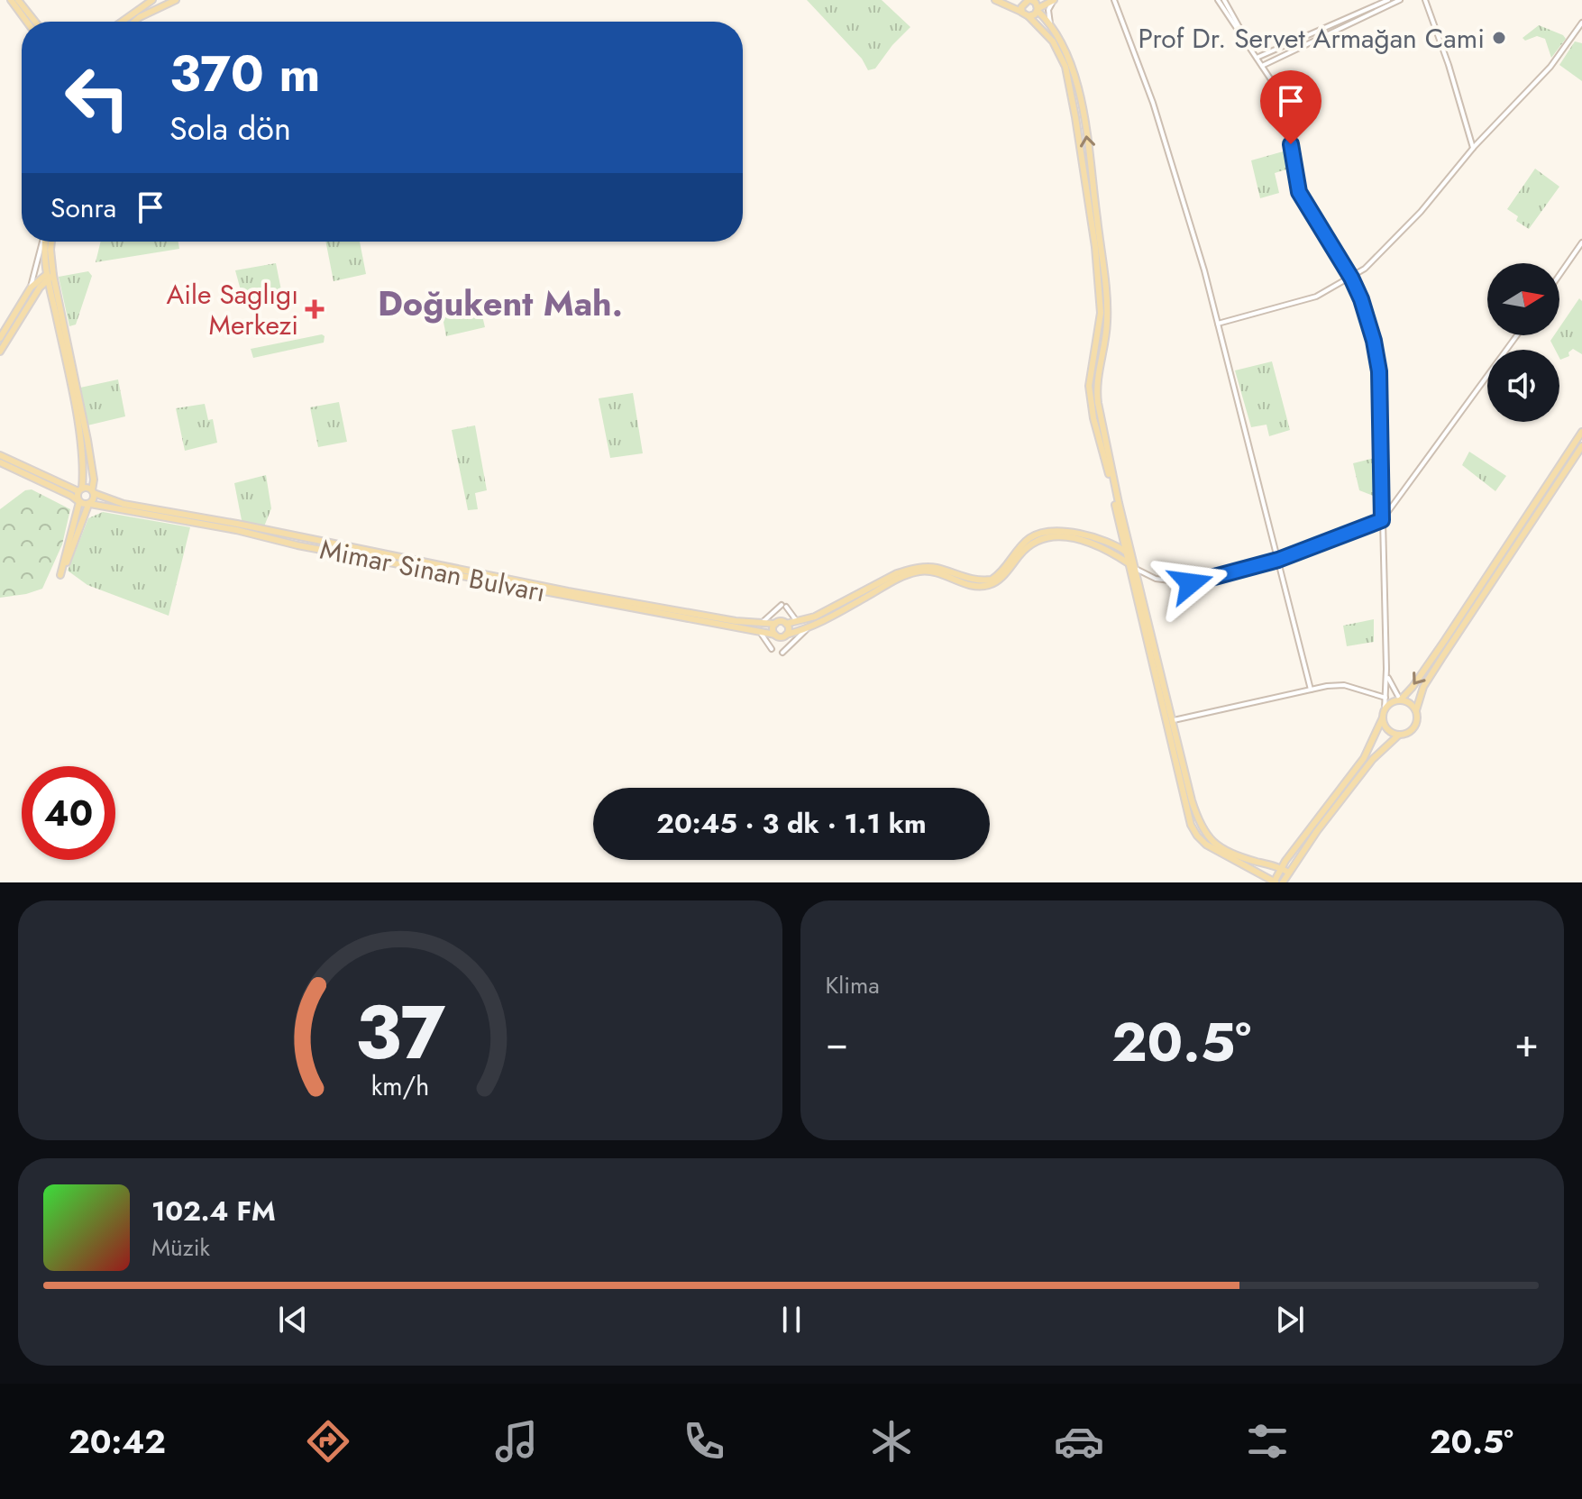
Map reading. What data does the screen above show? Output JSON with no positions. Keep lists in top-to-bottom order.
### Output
{
  "streets": {
    "main road": ["Mimar Sinan Bulvarı"]
  },
  "districts": ["Doğukent Mah."],
  "places": {
    "other": ["Prof Dr. Servet Armağan Cami"],
    "health": ["Aile Saglıgı Merkezi"]
  },
  "north": "right",
  "page": {
    "turn": ["370 m", "Sola dön"],
    "then": "Sonra",
    "limit": "40",
    "trip": "20:45 · 3 dk · 1.1 km",
    "tile": "Klima",
    "heat": ["−", "20.5°", "+"],
    "song": ["102.4 FM", "Müzik"],
    "tabs": ["20:42", "20.5°"],
    "gauge": ["37", "km/h"]
  }
}
